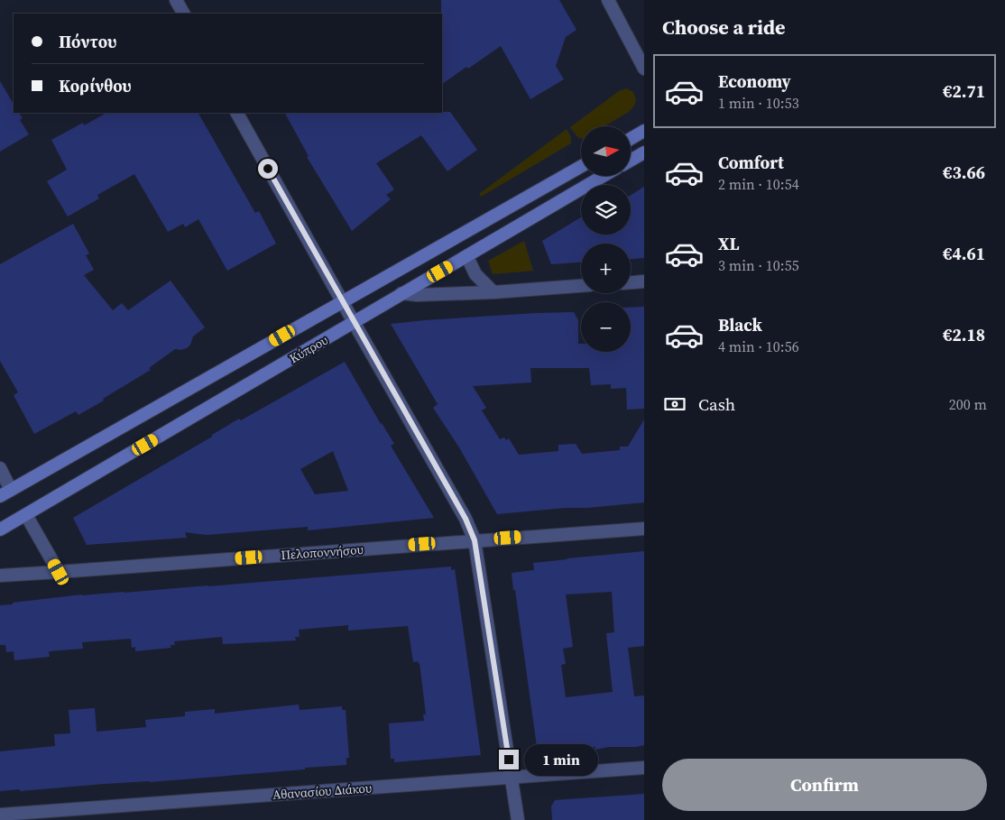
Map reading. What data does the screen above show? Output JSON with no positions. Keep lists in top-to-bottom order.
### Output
{
  "streets": {
    "main road": ["Κύπρου"],
    "street": ["Πελοποννήσου", "Αθανασίου Διάκου"]
  },
  "north": "right",
  "page": {
    "heading": "Choose a ride",
    "banner": ["Πόντου", "Κορίνθου"],
    "list": [
      {
        "name": "Economy",
        "note": "1 min · 10:53",
        "value": "€2.71"
      },
      {
        "name": "Comfort",
        "note": "2 min · 10:54",
        "value": "€3.66"
      },
      {
        "name": "XL",
        "note": "3 min · 10:55",
        "value": "€4.61"
      },
      {
        "name": "Black",
        "note": "4 min · 10:56",
        "value": "€2.18"
      }
    ],
    "map_buttons": ["+", "−"],
    "pay": ["Cash", "200 m"],
    "bubble": "1 min",
    "buttons": "Confirm"
  }
}
